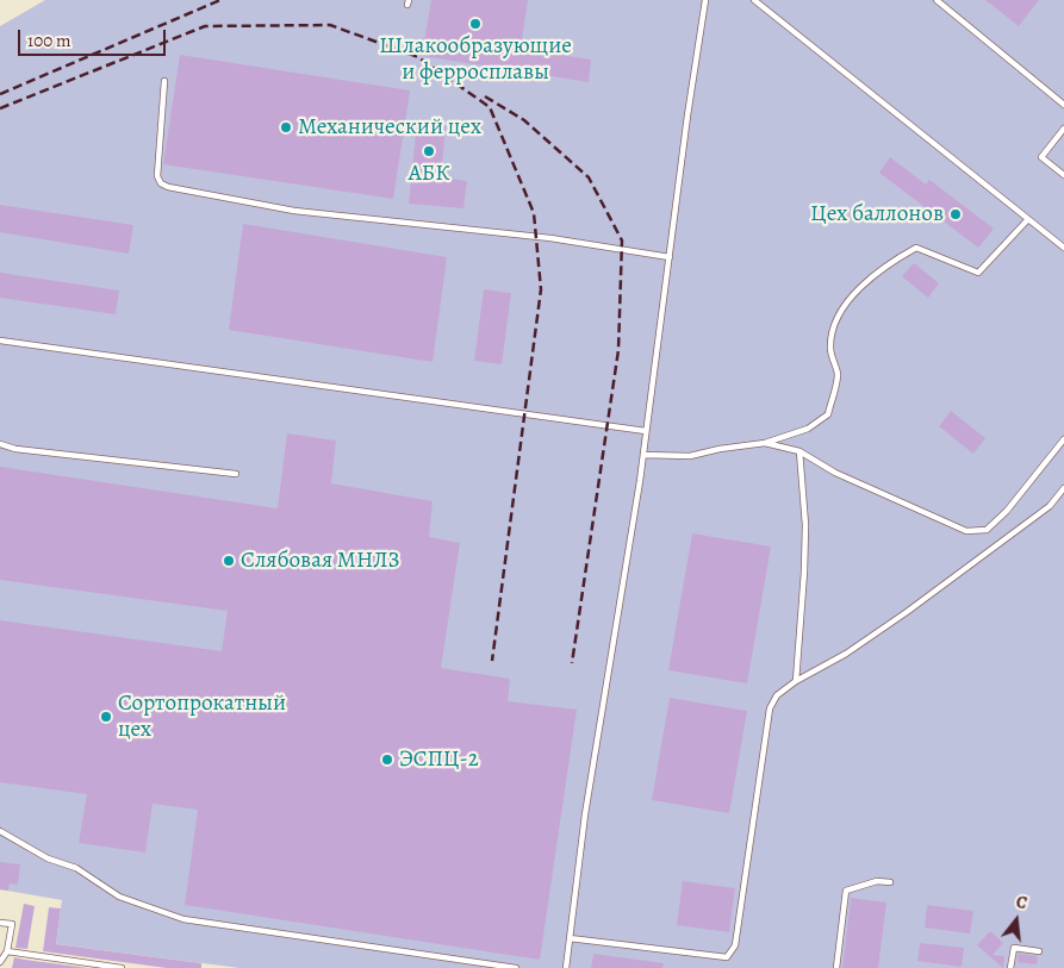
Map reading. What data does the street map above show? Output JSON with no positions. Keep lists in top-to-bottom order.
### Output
{
  "places": [
    "Шлакообразующие и ферросплавы",
    "Механический цех",
    "АБК",
    "Цех баллонов",
    "Слябовая МНЛЗ",
    "Сортопрокатный цех",
    "ЭСПЦ-2"
  ],
  "scale_bar": "100 m",
  "north": "top"
}
